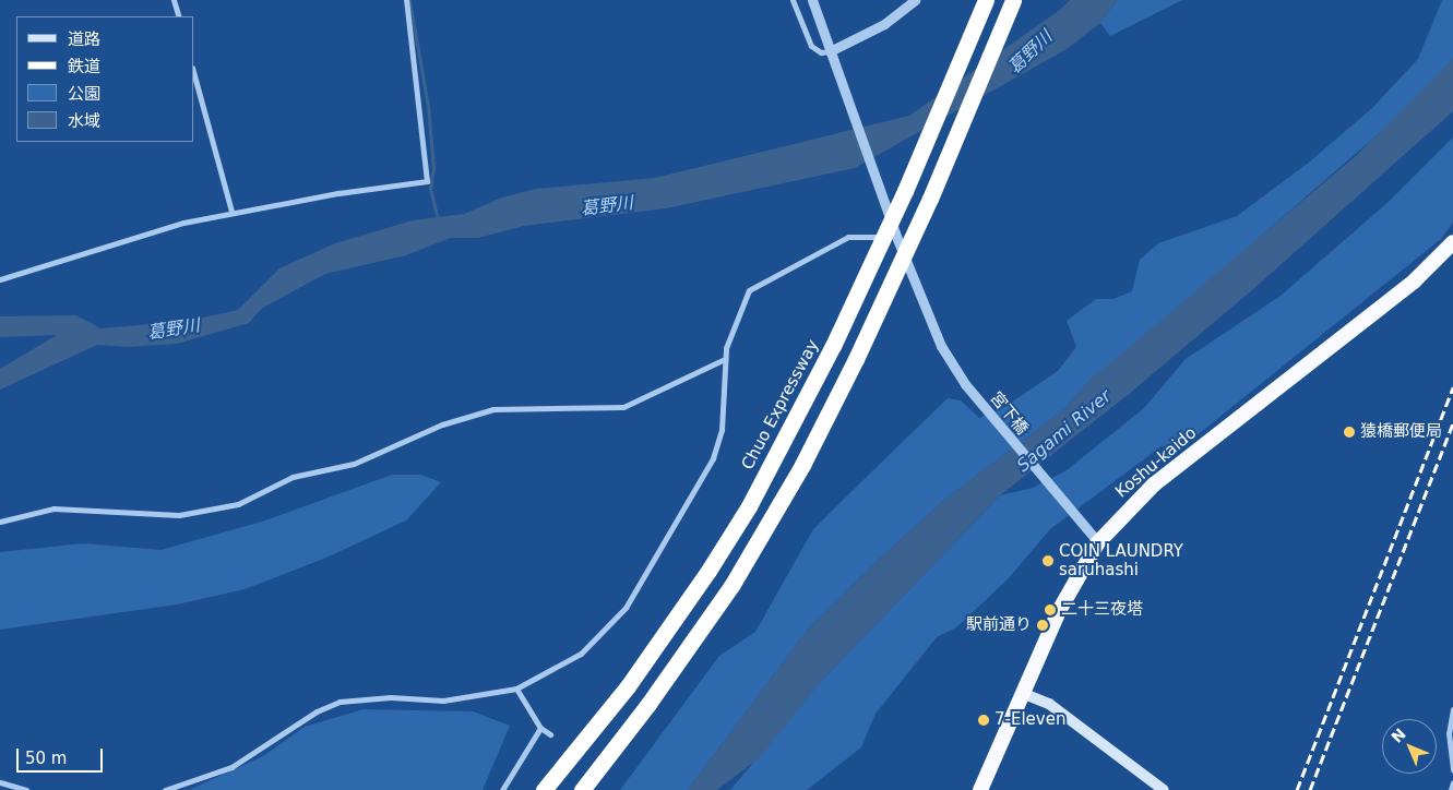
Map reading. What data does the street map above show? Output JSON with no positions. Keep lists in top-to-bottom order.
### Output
{
  "streets": {
    "highway": ["Chuo Expressway", "Koshu-kaido"],
    "street": ["宮下橋"]
  },
  "crossings": [
    ["宮下橋", "Koshu-kaido"]
  ],
  "water": ["葛野川", "Sagami River"],
  "places": [
    "猿橋郵便局",
    "COIN LAUNDRY saruhashi",
    "二十三夜塔",
    "駅前通り",
    "7-Eleven"
  ],
  "legend": [
    "道路",
    "鉄道",
    "公園",
    "水域"
  ],
  "scale_bar": "50 m",
  "north": "top left"
}
